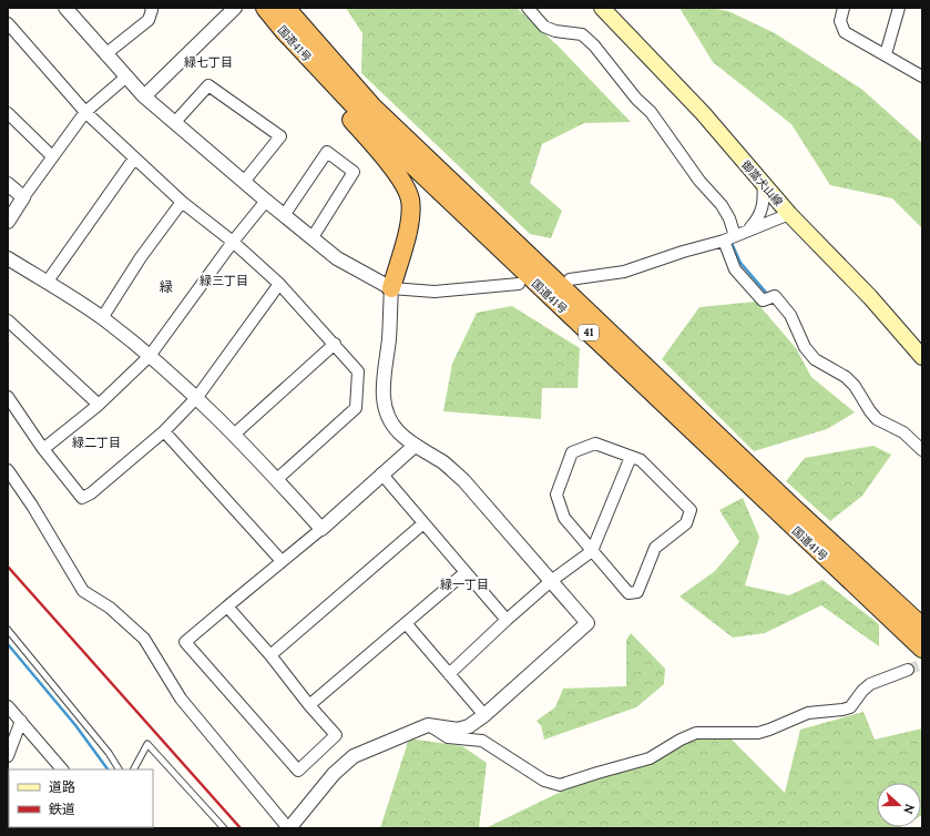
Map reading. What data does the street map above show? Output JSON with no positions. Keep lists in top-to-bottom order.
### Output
{
  "streets": {
    "highway": ["国道41号", "41"],
    "main road": ["御嵩犬山線"]
  },
  "districts": [
    "緑七丁目",
    "緑三丁目",
    "緑",
    "緑二丁目",
    "緑一丁目"
  ],
  "legend": ["道路", "鉄道"],
  "north": "right"
}
